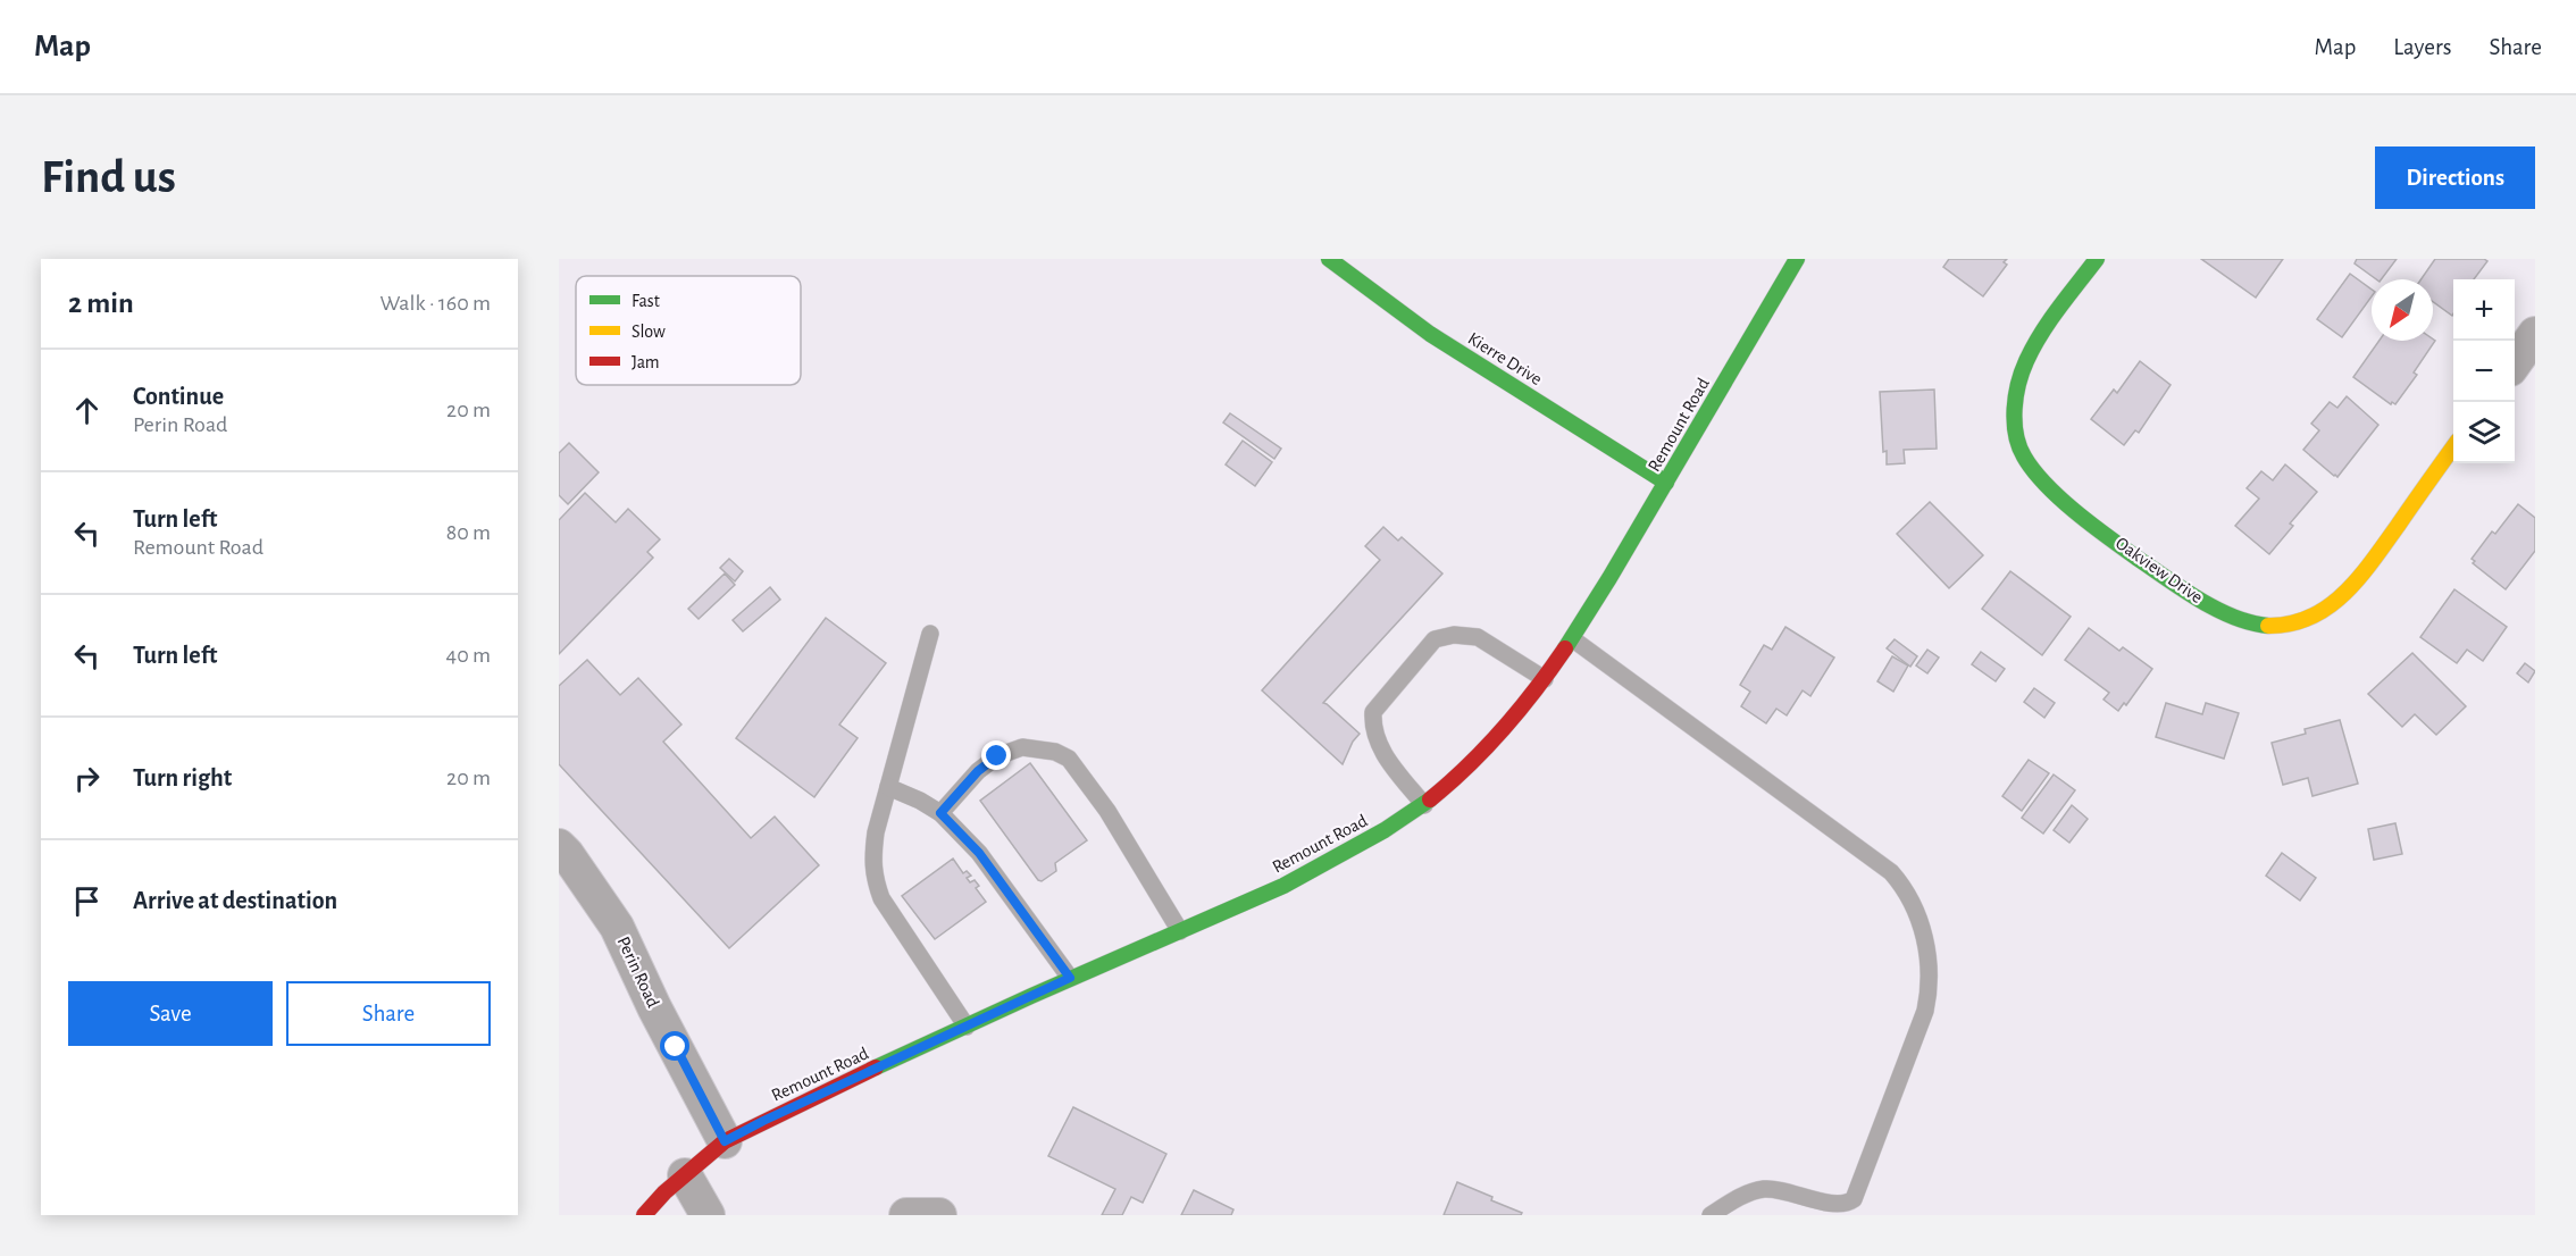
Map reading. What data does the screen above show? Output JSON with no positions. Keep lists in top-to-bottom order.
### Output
{
  "streets": {
    "street": [
      "Kierre Drive",
      "Remount Road",
      "Oakview Drive",
      "Perin Road"
    ]
  },
  "crossings": [
    ["Kierre Drive", "Remount Road"],
    ["Remount Road", "Perin Road"]
  ],
  "legend": ["Fast", "Slow", "Jam"],
  "north": "bottom left",
  "page": {
    "header": "Map",
    "nav": ["Map", "Layers", "Share"],
    "buttons": [
      "Directions",
      ["Save", "Share"]
    ],
    "title": "Find us",
    "heading": ["2 min", "Walk · 160 m"],
    "map_buttons": ["+", "−"],
    "list": [
      ["Continue", "Perin Road", "20 m"],
      ["Turn left", "Remount Road", "80 m"],
      ["Turn left", "40 m"],
      ["Turn right", "20 m"],
      "Arrive at destination"
    ]
  }
}
